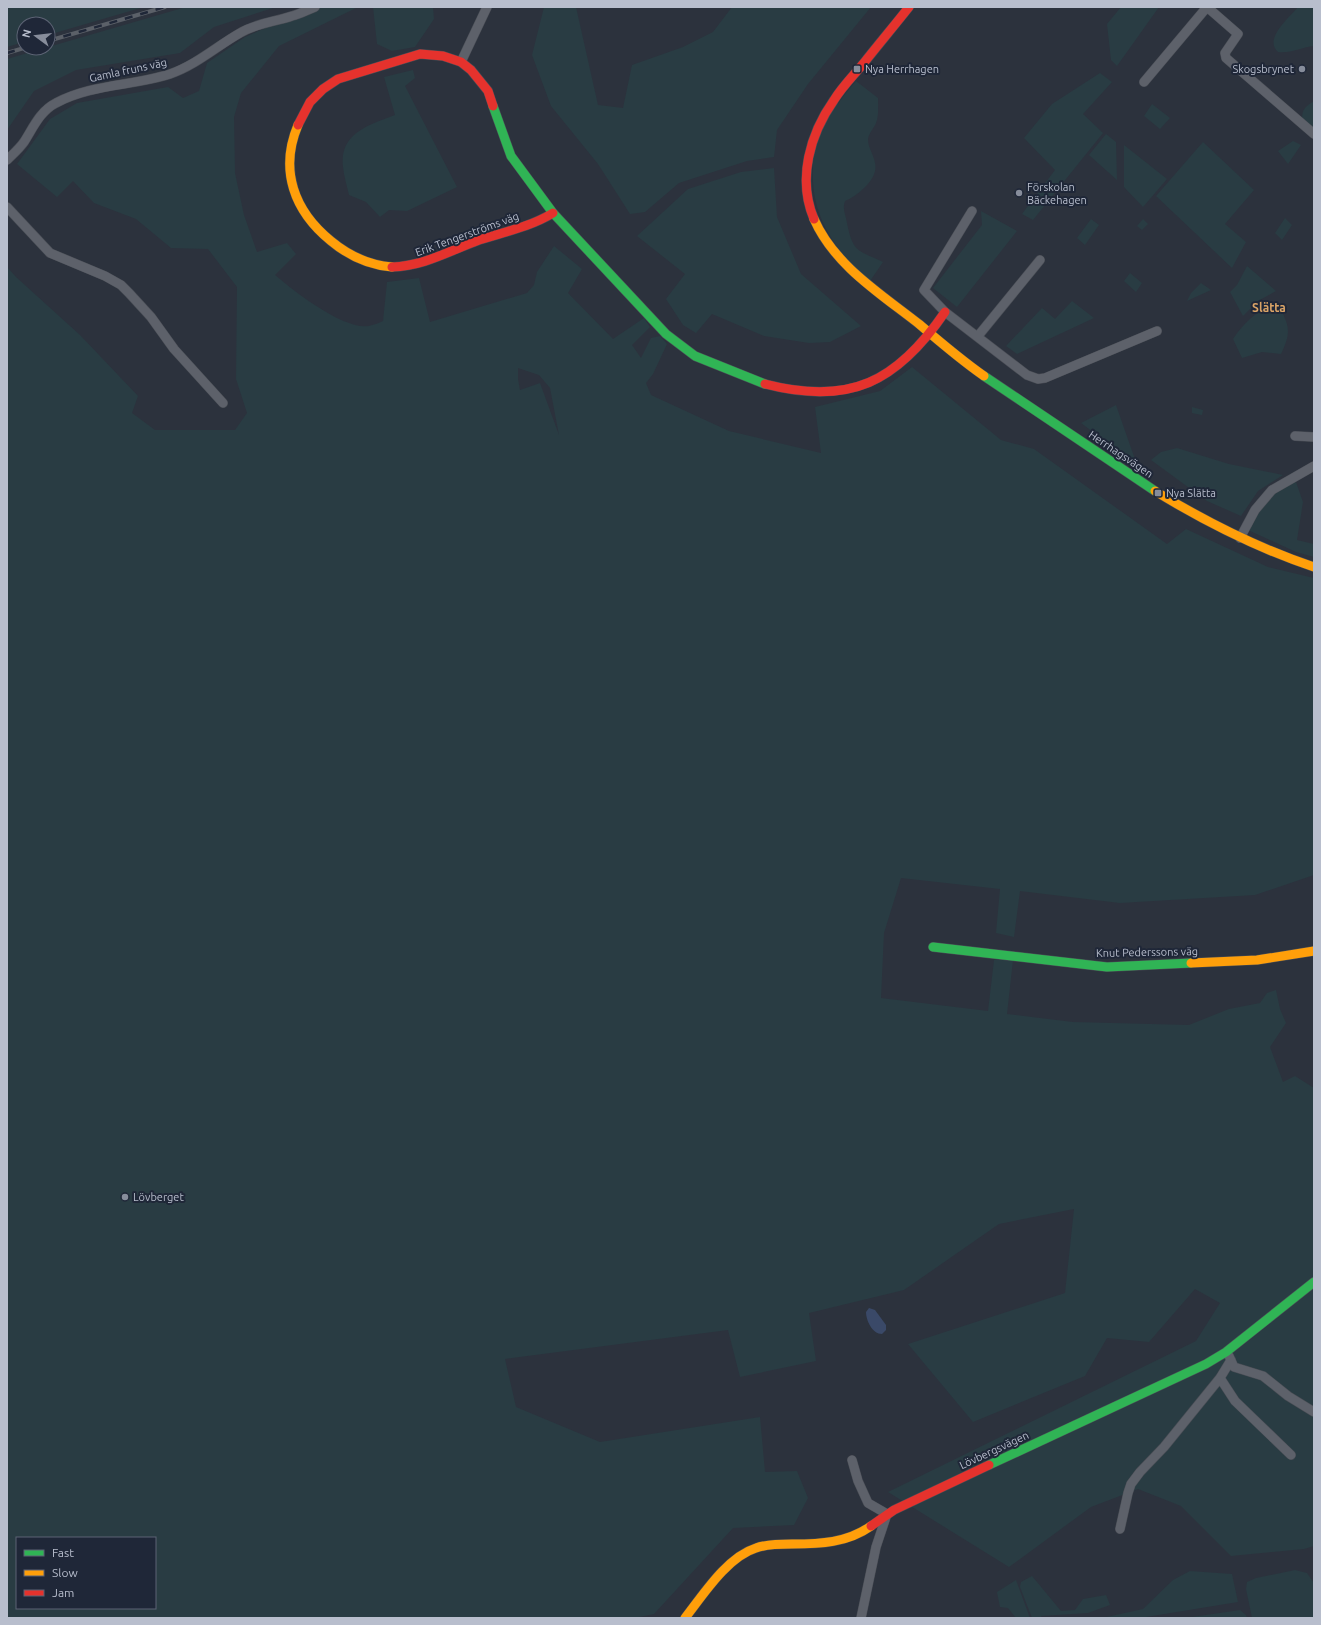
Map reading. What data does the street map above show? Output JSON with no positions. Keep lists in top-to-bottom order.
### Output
{
  "streets": {
    "street": [
      "Gamla fruns väg",
      "Erik Tengerströms väg",
      "Herrhagsvägen",
      "Knut Pederssons väg",
      "Lövbergsvägen"
    ]
  },
  "crossings": [
    ["Erik Tengerströms väg", "Herrhagsvägen"]
  ],
  "districts": ["Slätta"],
  "places": {
    "transit": ["Nya Herrhagen", "Nya Slätta"],
    "other": ["Skogsbrynet", "Förskolan Bäckehagen", "Lövberget"]
  },
  "legend": ["Fast", "Slow", "Jam"],
  "north": "left"
}
